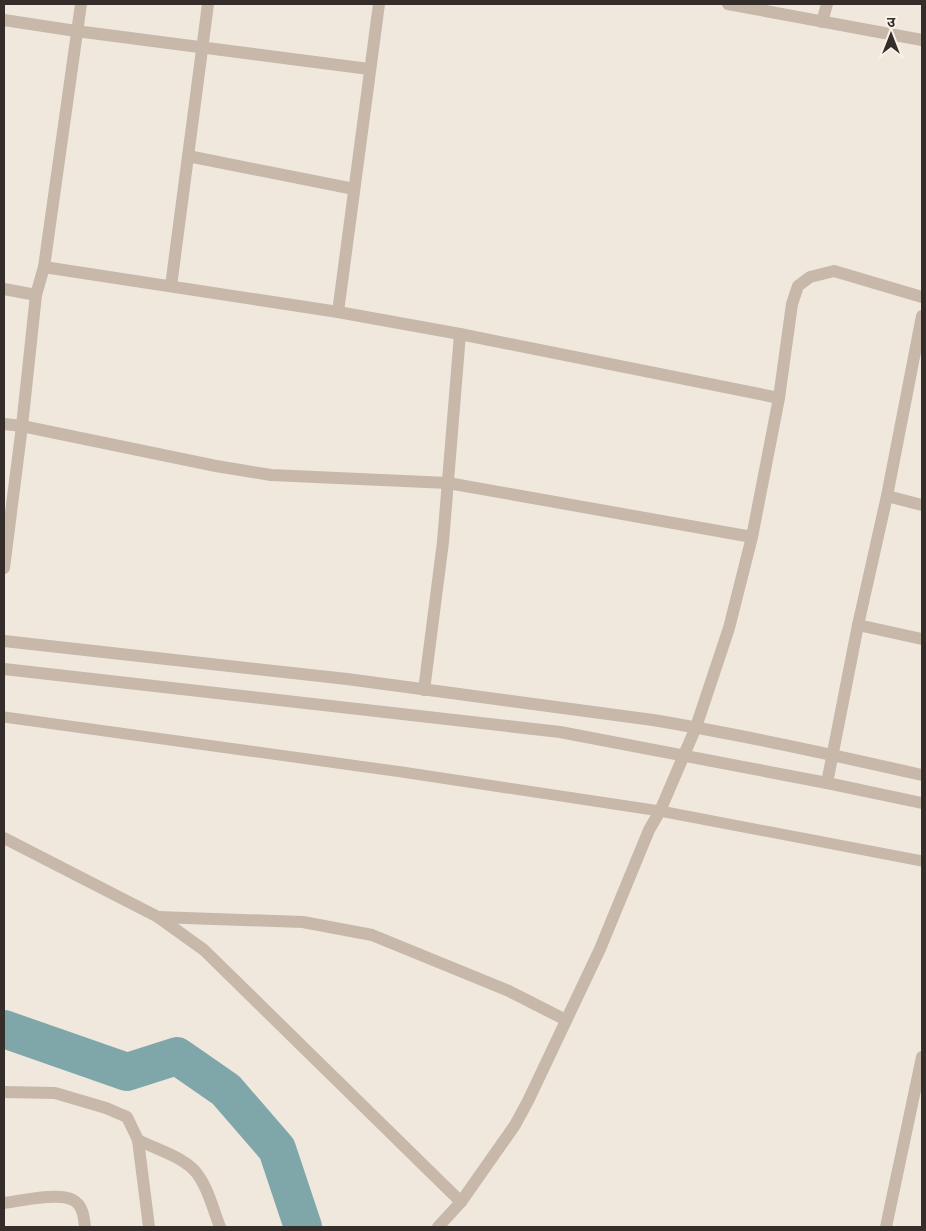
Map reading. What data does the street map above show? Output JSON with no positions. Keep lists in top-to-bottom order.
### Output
{
  "north": "top"
}
